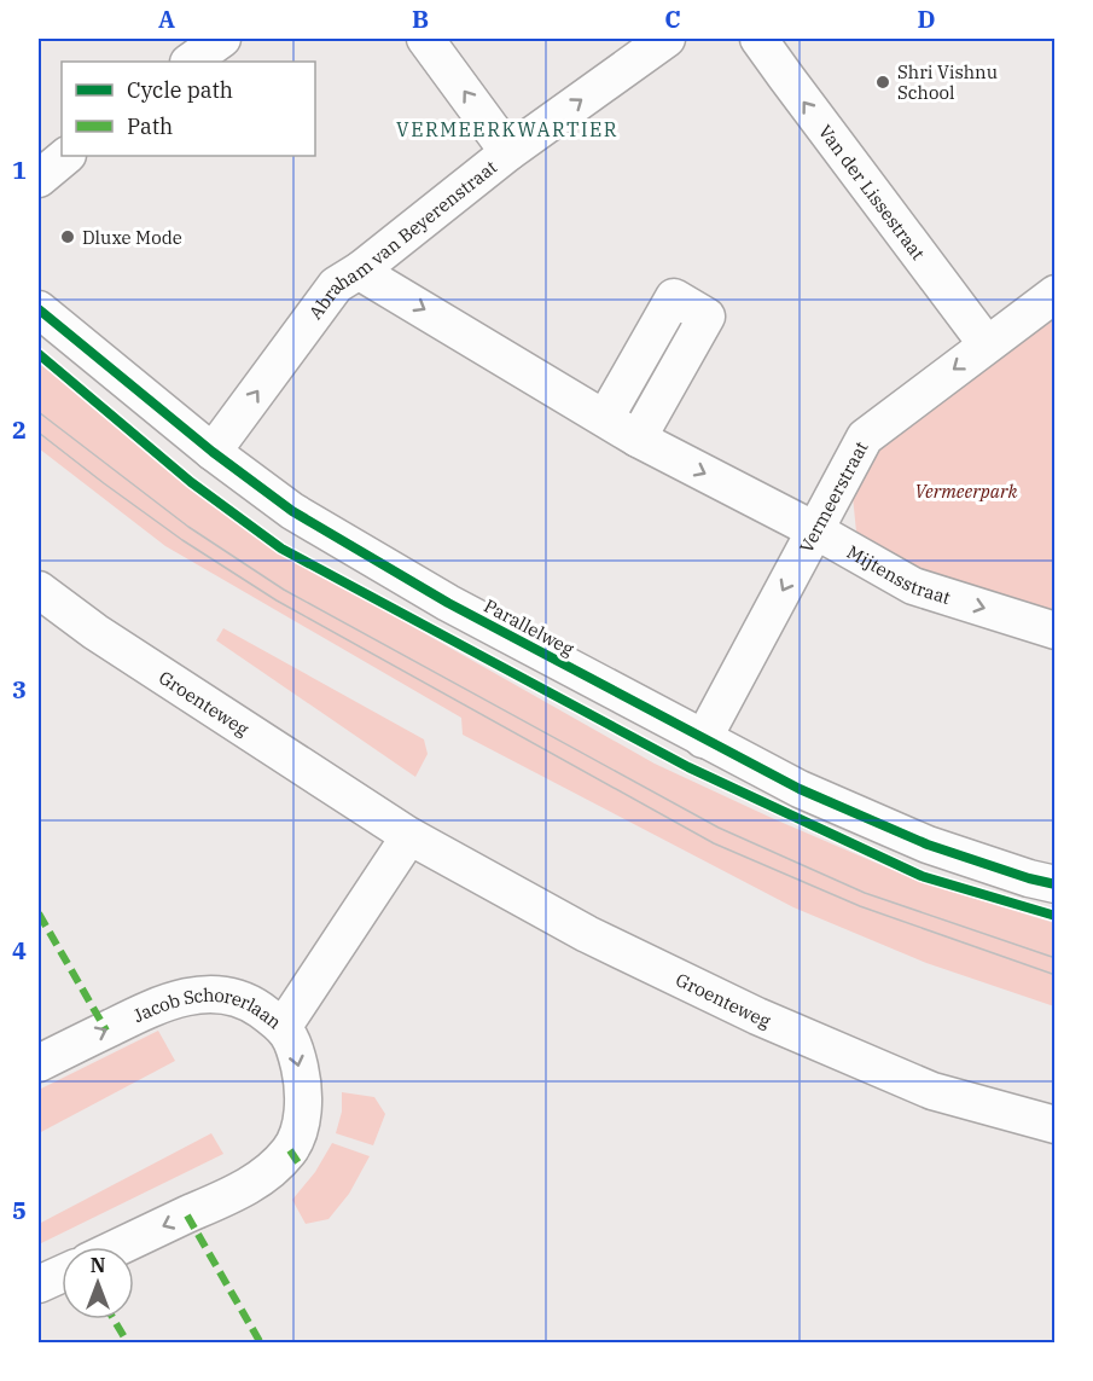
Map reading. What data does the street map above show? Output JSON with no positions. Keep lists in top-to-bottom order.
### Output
{
  "streets": {
    "street": [
      "Van der Lissestraat",
      "Abraham van Beyerenstraat",
      "Vermeerstraat",
      "Mijtensstraat",
      "Parallelweg",
      "Groenteweg",
      "Jacob Schorerlaan"
    ]
  },
  "crossings": [
    ["Van der Lissestraat", "Vermeerstraat"],
    ["Abraham van Beyerenstraat", "Mijtensstraat"],
    ["Abraham van Beyerenstraat", "Parallelweg"],
    ["Vermeerstraat", "Mijtensstraat"],
    ["Vermeerstraat", "Parallelweg"]
  ],
  "one_way": [
    "Van der Lissestraat",
    "Abraham van Beyerenstraat",
    "Vermeerstraat",
    "Mijtensstraat"
  ],
  "districts": ["VERMEERKWARTIER"],
  "parks": ["Vermeerpark"],
  "places": ["Shri Vishnu School", "Dluxe Mode"],
  "legend": ["Cycle path", "Path"],
  "north": "top",
  "grid": {
    "columns": [
      "A",
      "B",
      "C",
      "D"
    ],
    "rows": [
      "1",
      "2",
      "3",
      "4",
      "5"
    ]
  }
}
